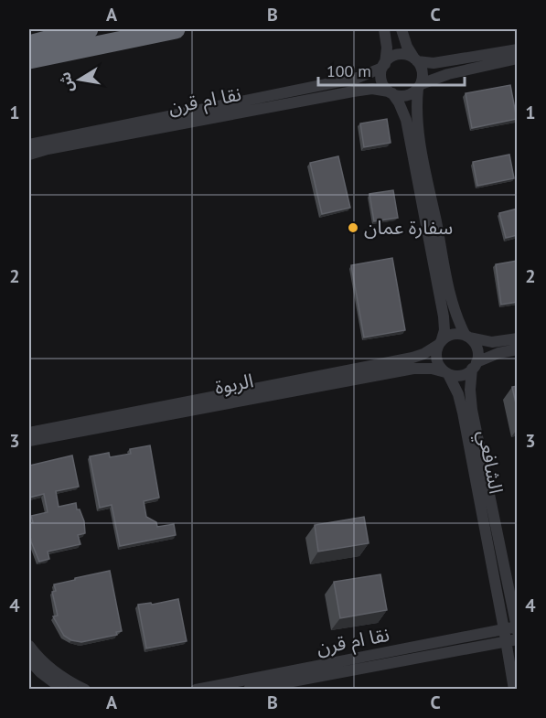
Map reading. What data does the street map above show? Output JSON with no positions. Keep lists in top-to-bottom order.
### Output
{
  "streets": {
    "street": ["نقا ام قرن", "الربوة", "الشافعي"]
  },
  "crossings": [
    ["نقا ام قرن", "الشافعي"],
    ["الربوة", "الشافعي"]
  ],
  "places": ["سفارة عمان"],
  "scale_bar": "100 m",
  "north": "left",
  "grid": {
    "columns": ["A", "B", "C"],
    "rows": [
      "1",
      "2",
      "3",
      "4"
    ]
  }
}
